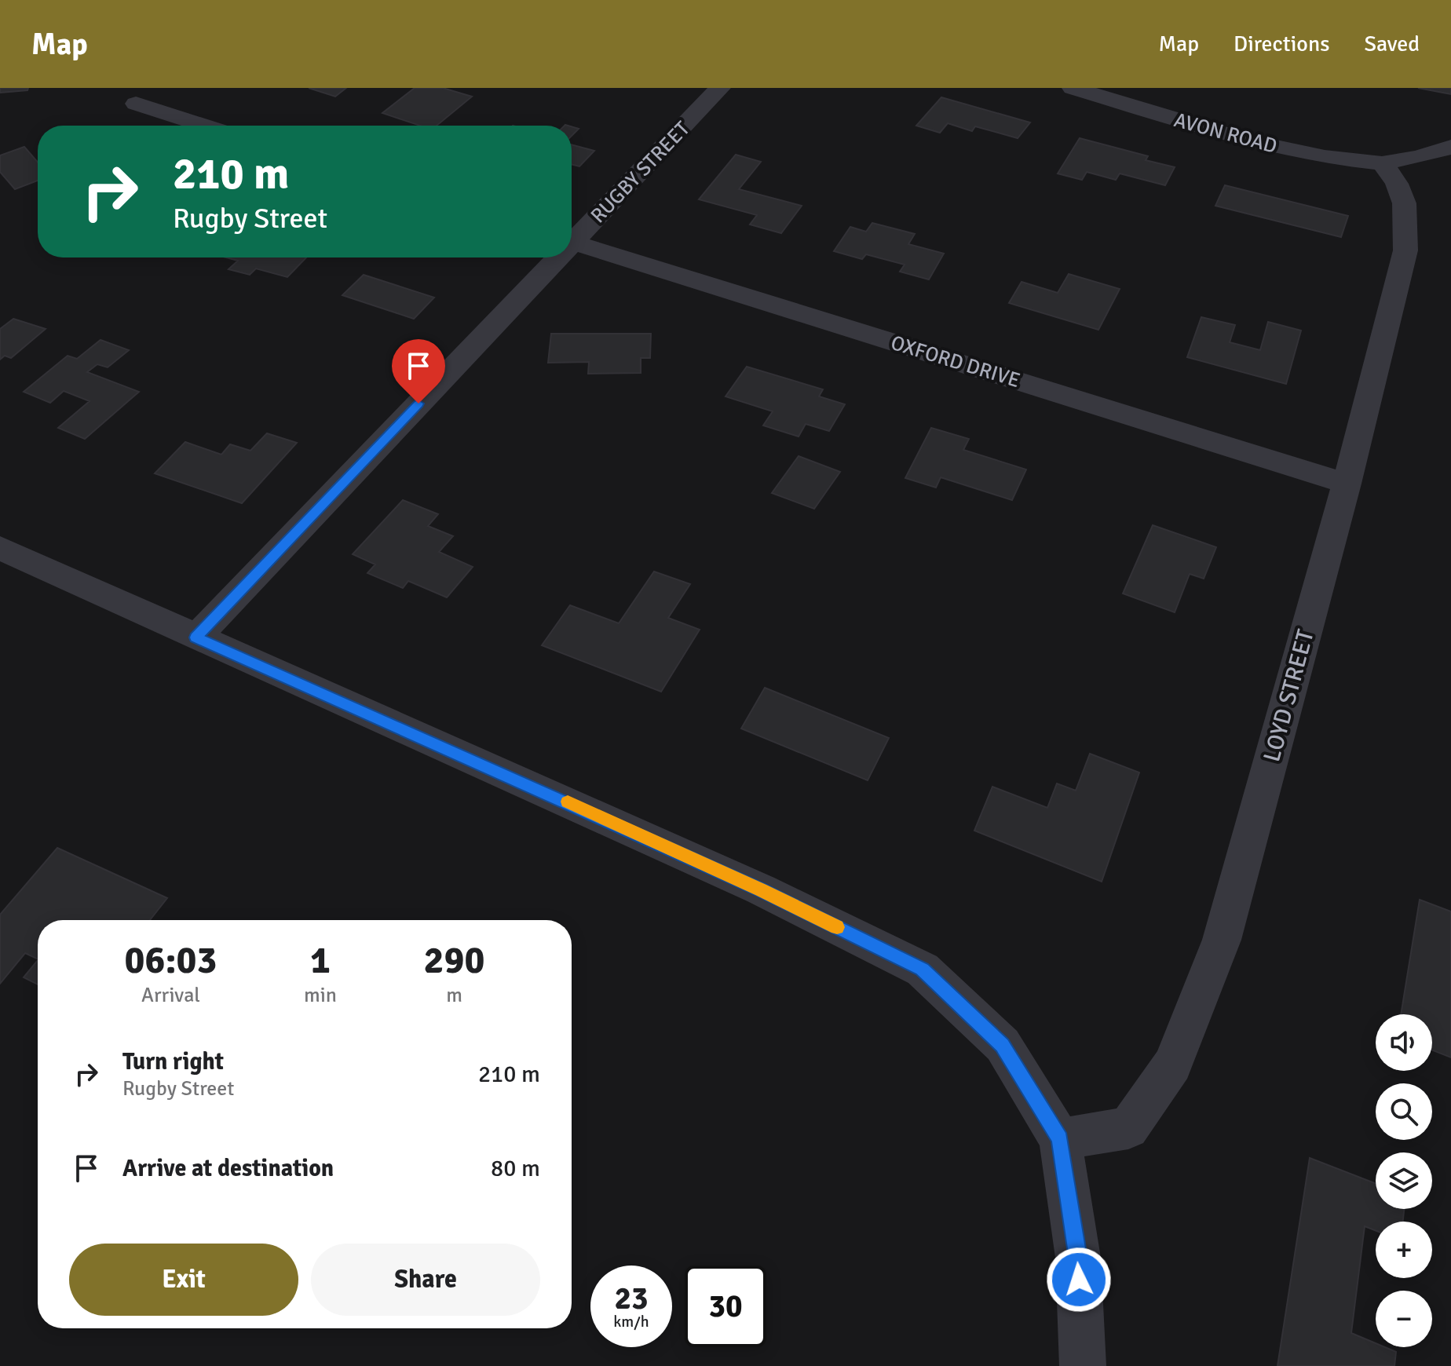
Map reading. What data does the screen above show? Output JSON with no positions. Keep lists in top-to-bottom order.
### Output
{
  "streets": {
    "street": [
      "AVON ROAD",
      "RUGBY STREET",
      "OXFORD DRIVE",
      "LOYD STREET"
    ]
  },
  "crossings": [
    ["AVON ROAD", "LOYD STREET"],
    ["OXFORD DRIVE", "LOYD STREET"]
  ],
  "page": {
    "header": "Map",
    "nav": ["Map", "Directions", "Saved"],
    "turn": ["210 m", "Rugby Street"],
    "eta": [
      "06:03",
      "Arrival",
      "1",
      "min",
      "290",
      "m"
    ],
    "map_buttons": ["+", "−"],
    "list": [
      {
        "name": "Turn right",
        "note": "Rugby Street",
        "value": "210 m"
      },
      {
        "name": "Arrive at destination",
        "value": "80 m"
      }
    ],
    "buttons": ["Exit", "Share"],
    "speed": "23 km/h",
    "limit": "30"
  }
}
